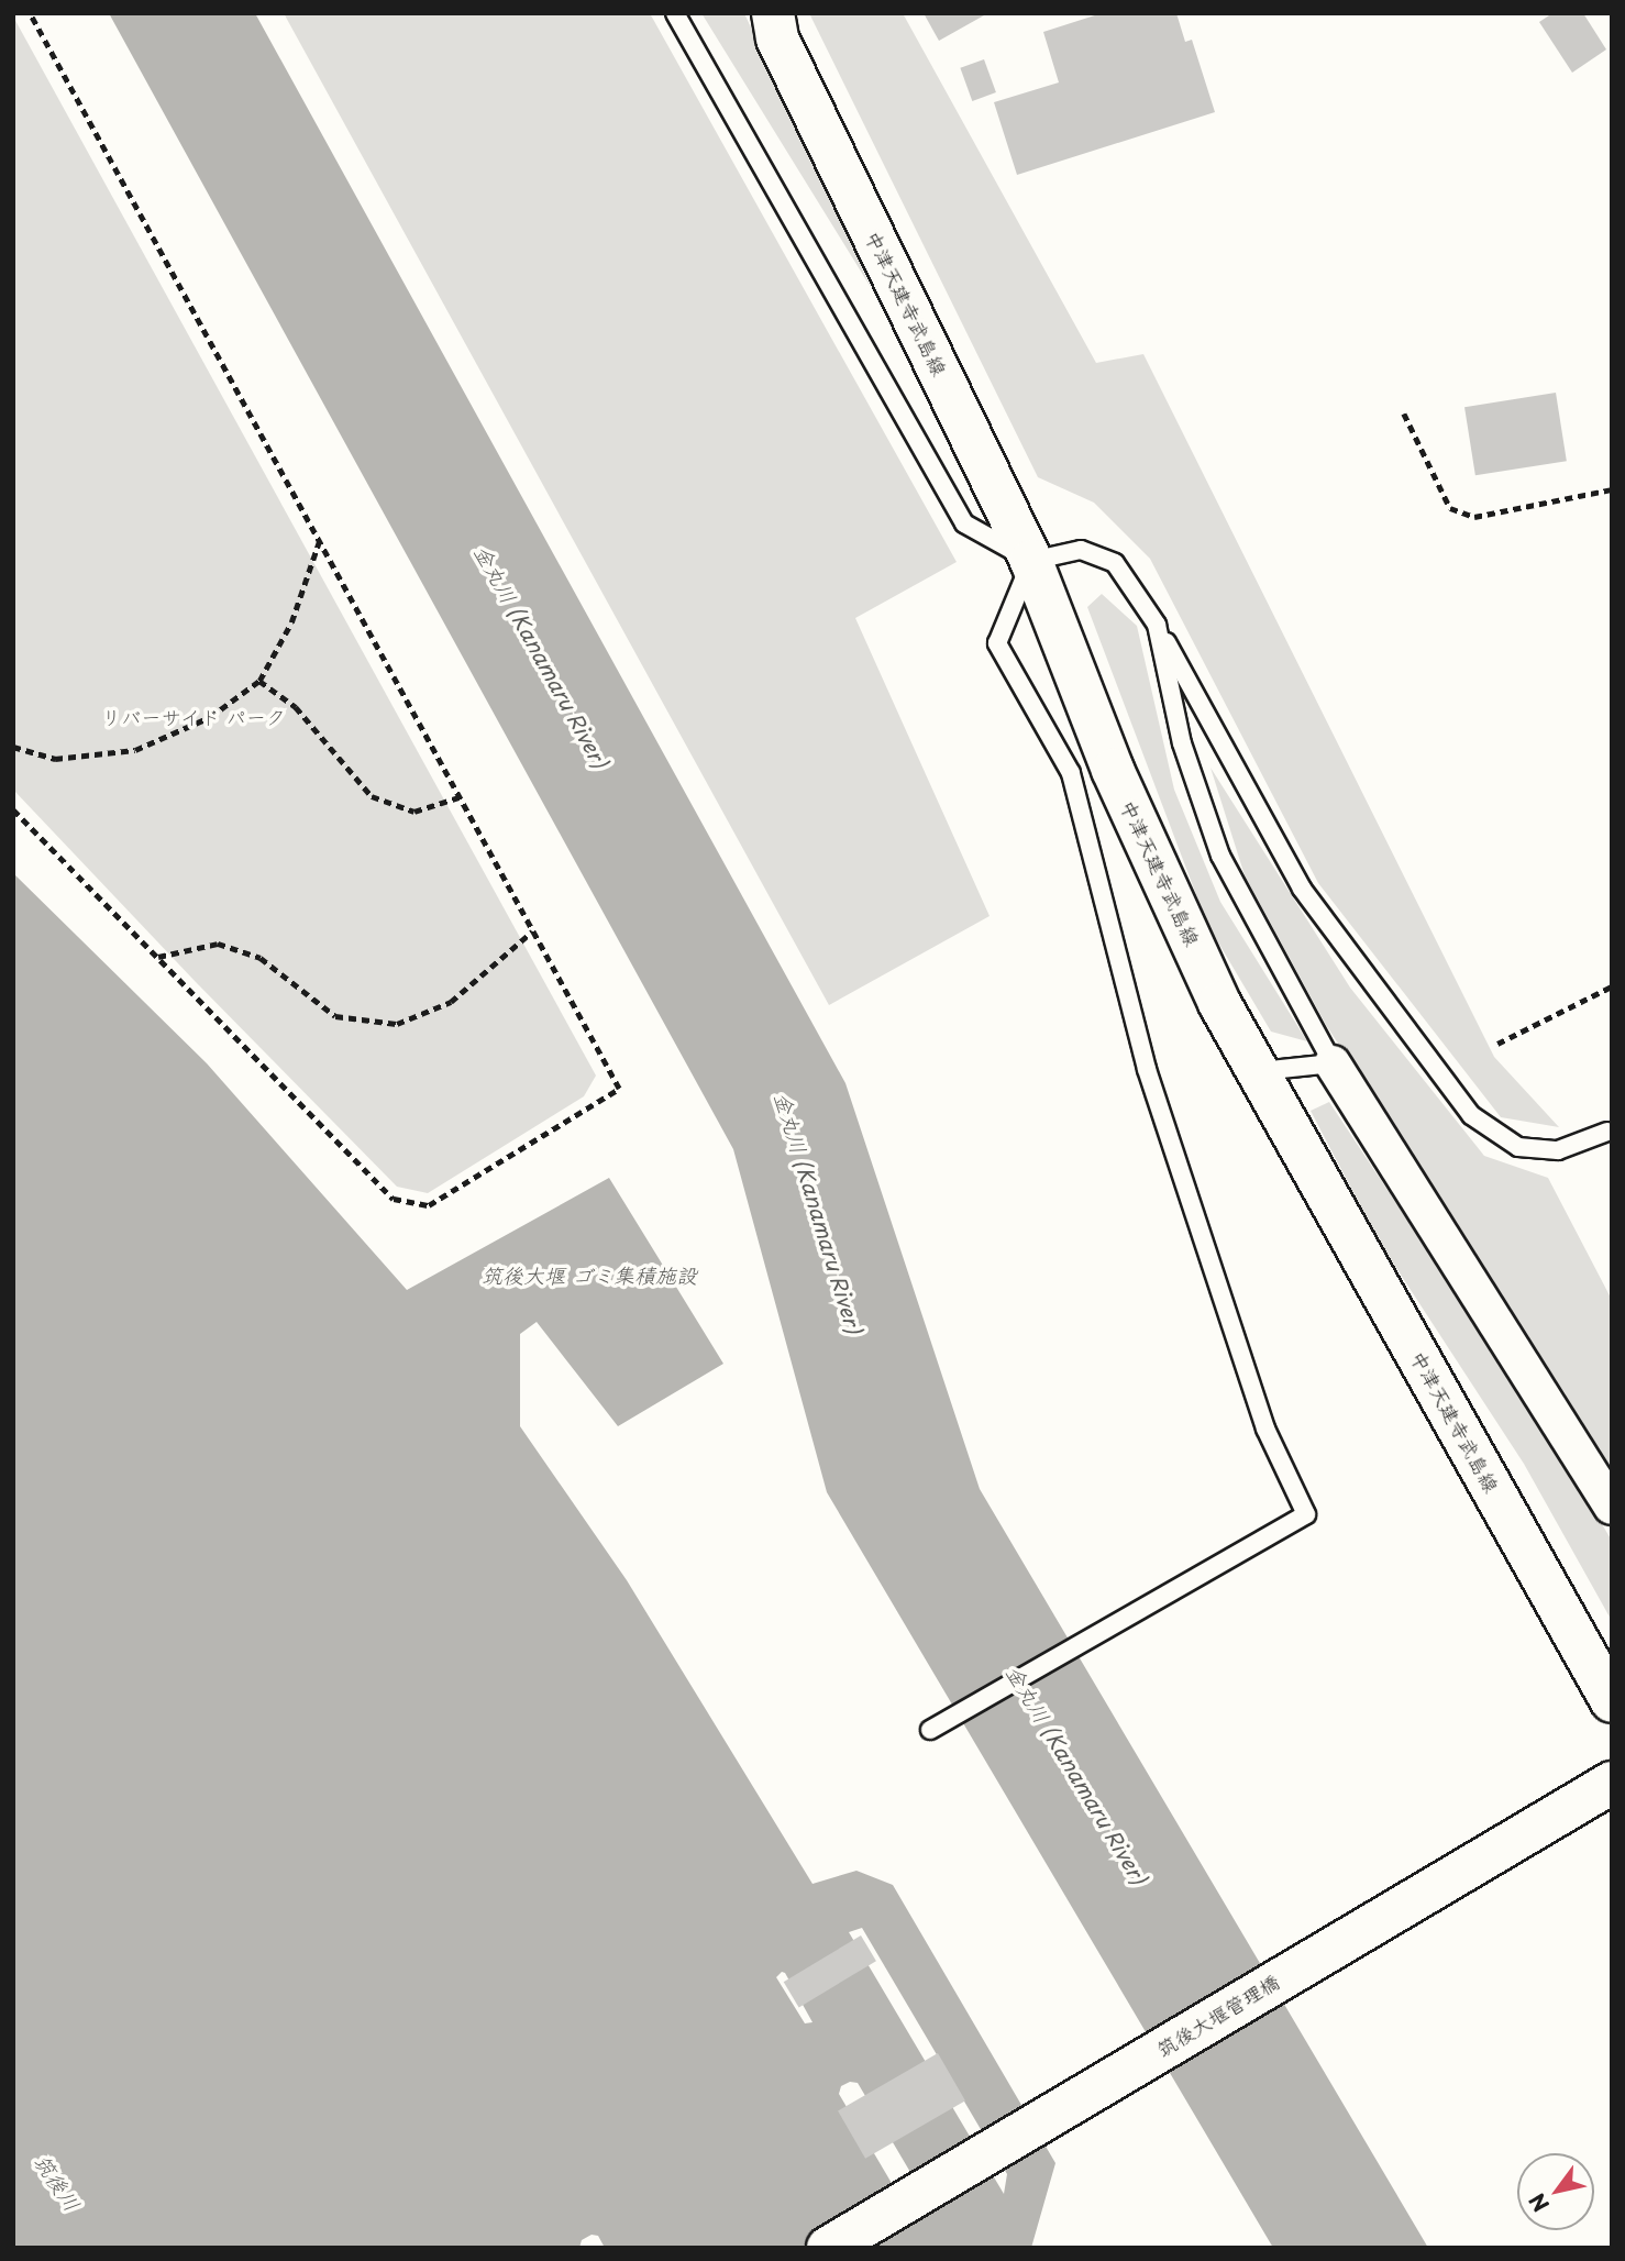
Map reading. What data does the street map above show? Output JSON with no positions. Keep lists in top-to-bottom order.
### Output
{
  "streets": {
    "main road": ["中津天建寺武島線", "筑後大堰管理橋"]
  },
  "water": ["金丸川 (Kanamaru River)", "筑後大堰 ゴミ集積施設", "筑後川"],
  "parks": ["リバーサイド パーク"],
  "north": "bottom left"
}
